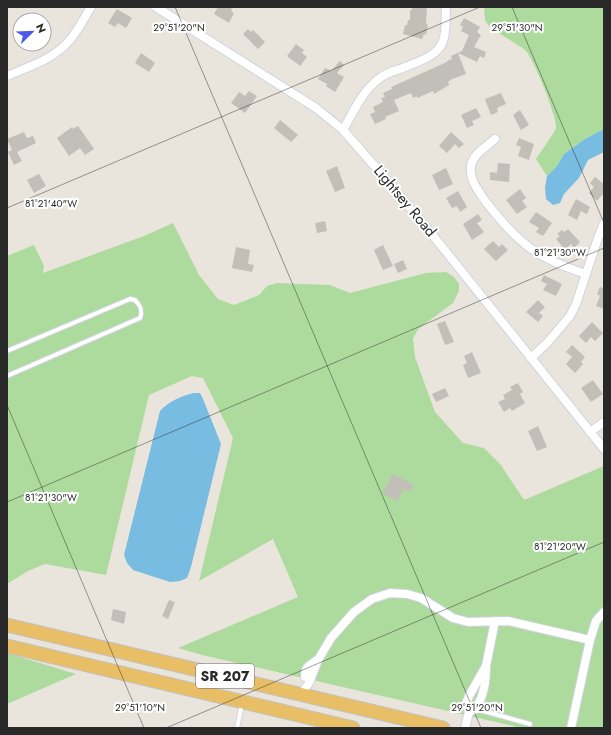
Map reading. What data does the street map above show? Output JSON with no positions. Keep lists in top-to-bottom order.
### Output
{
  "streets": {
    "highway": ["SR 207"],
    "street": ["Lightsey Road"]
  },
  "north": "top right",
  "coordinates": [
    "29°51'20\"N",
    "29°51'30\"N",
    "81°21'40\"W",
    "81°21'30\"W",
    "81°21'20\"W",
    "29°51'10\"N"
  ]
}
